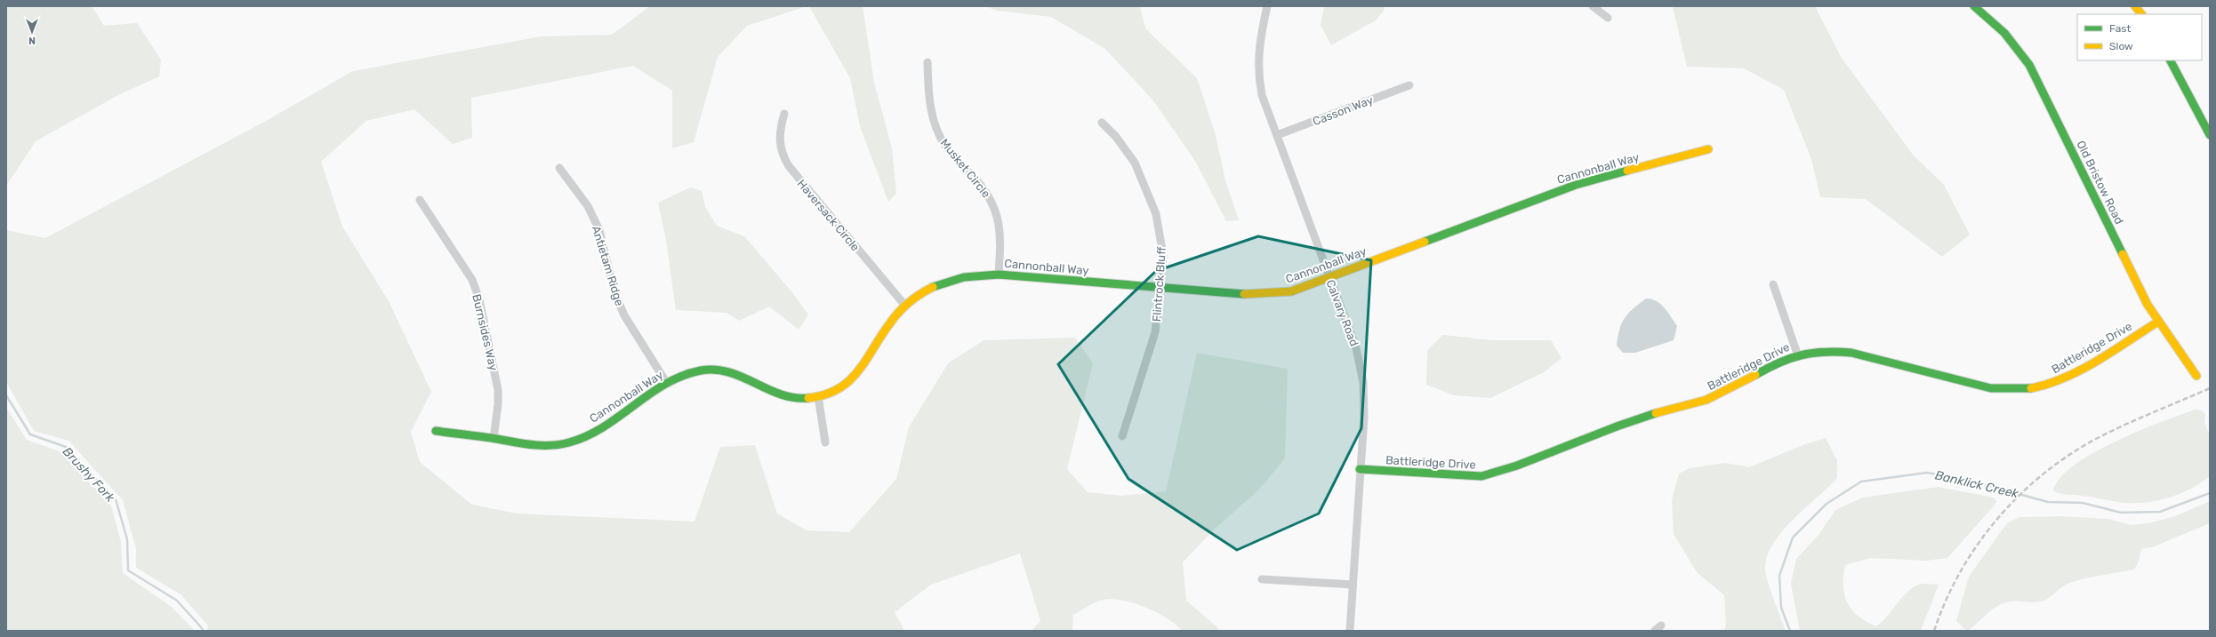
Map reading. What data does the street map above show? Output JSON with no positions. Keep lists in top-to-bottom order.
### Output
{
  "streets": {
    "street": [
      "Casson Way",
      "Musket Circle",
      "Cannonball Way",
      "Old Bristow Road",
      "Haversack Circle",
      "Antietam Ridge",
      "Flintrock Bluff",
      "Calvary Road",
      "Burnsides Way",
      "Battleridge Drive"
    ]
  },
  "crossings": [
    ["Casson Way", "Calvary Road"],
    ["Musket Circle", "Cannonball Way"],
    ["Cannonball Way", "Haversack Circle"],
    ["Cannonball Way", "Antietam Ridge"],
    ["Cannonball Way", "Flintrock Bluff"],
    ["Cannonball Way", "Calvary Road"],
    ["Cannonball Way", "Burnsides Way"],
    ["Old Bristow Road", "Battleridge Drive"],
    ["Calvary Road", "Battleridge Drive"]
  ],
  "water": ["Brushy Fork", "Banklick Creek"],
  "legend": ["Fast", "Slow"],
  "north": "bottom"
}
